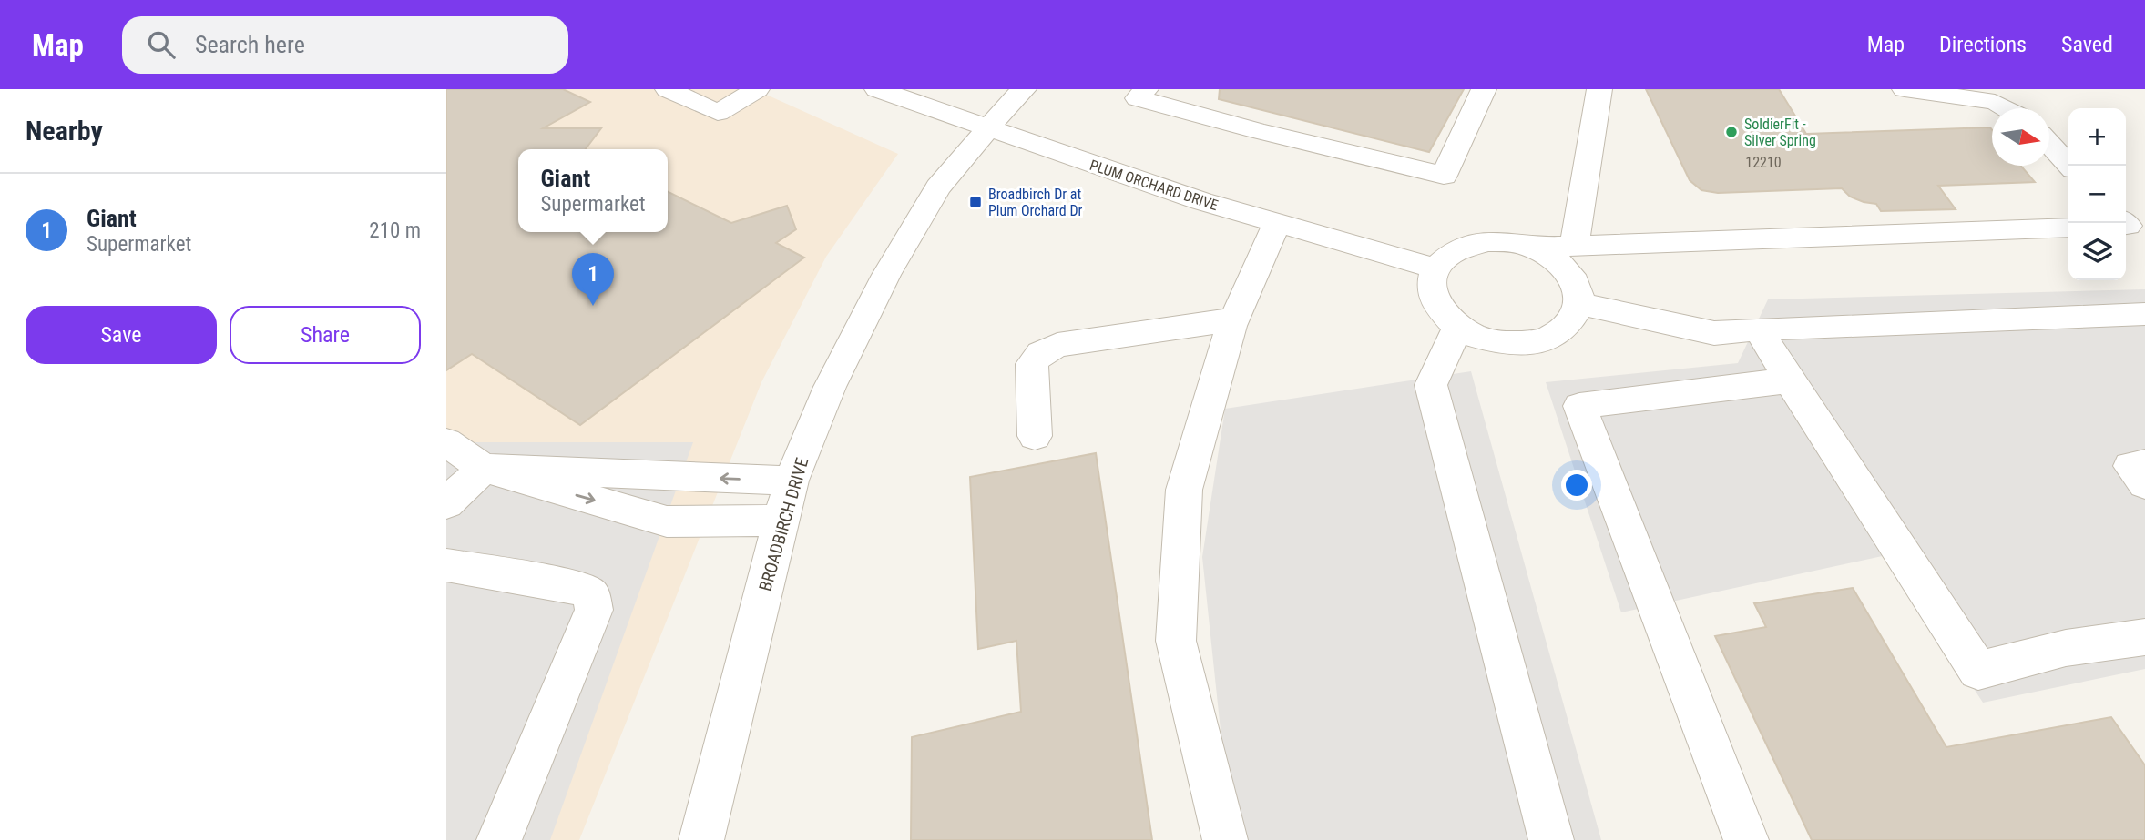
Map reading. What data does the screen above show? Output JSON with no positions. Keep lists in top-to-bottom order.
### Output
{
  "streets": {
    "street": ["PLUM ORCHARD DRIVE", "BROADBIRCH DRIVE"]
  },
  "crossings": [
    ["PLUM ORCHARD DRIVE", "BROADBIRCH DRIVE"]
  ],
  "places": {
    "other": ["SoldierFit - Silver Spring"],
    "transit": ["Broadbirch Dr at Plum Orchard Dr"]
  },
  "house_numbers": ["12210"],
  "north": "right",
  "page": {
    "header": "Map",
    "search": "Search here",
    "nav": ["Map", "Directions", "Saved"],
    "heading": "Nearby",
    "map_buttons": ["+", "−"],
    "popup": ["Giant", "Supermarket"],
    "list": [
      {
        "mark": "1",
        "name": "Giant",
        "note": "Supermarket",
        "value": "210 m"
      }
    ],
    "pins": "1",
    "buttons": ["Save", "Share"]
  }
}
